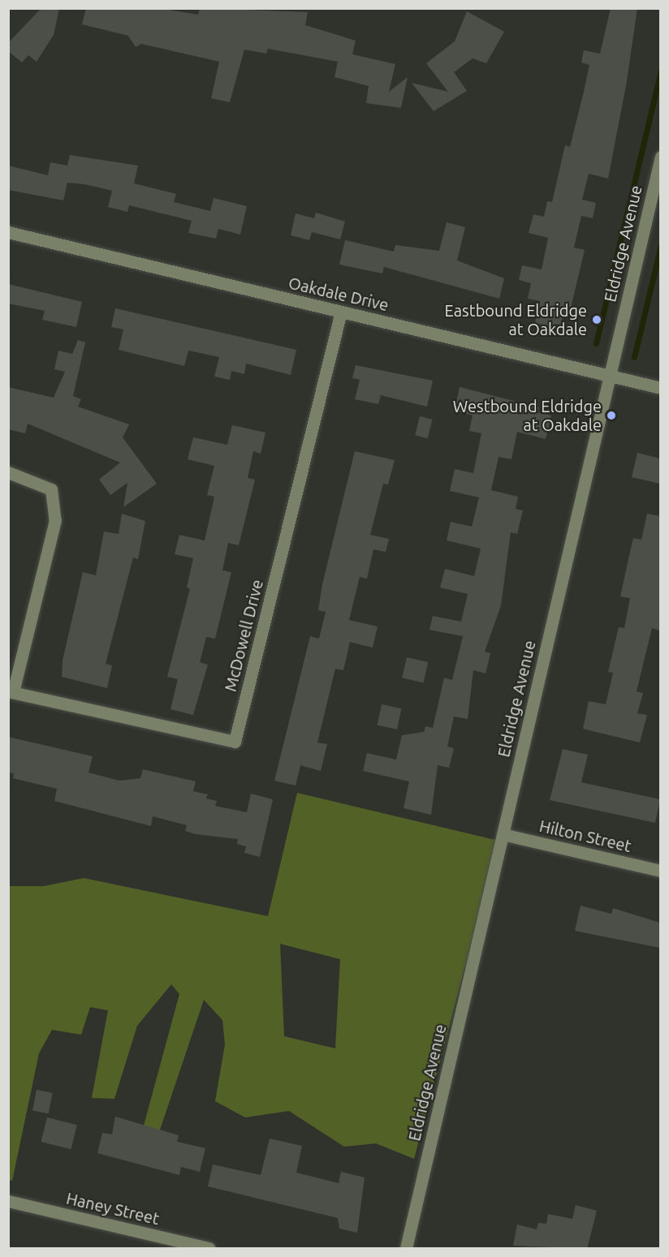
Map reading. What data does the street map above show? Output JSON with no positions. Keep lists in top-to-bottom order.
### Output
{
  "streets": {
    "street": [
      "Eldridge Avenue",
      "Oakdale Drive",
      "McDowell Drive",
      "Hilton Street",
      "Haney Street"
    ]
  },
  "crossings": [
    ["Eldridge Avenue", "Oakdale Drive"],
    ["Eldridge Avenue", "Hilton Street"],
    ["Oakdale Drive", "McDowell Drive"]
  ],
  "places": ["Eastbound Eldridge at Oakdale", "Westbound Eldridge at Oakdale"]
}
